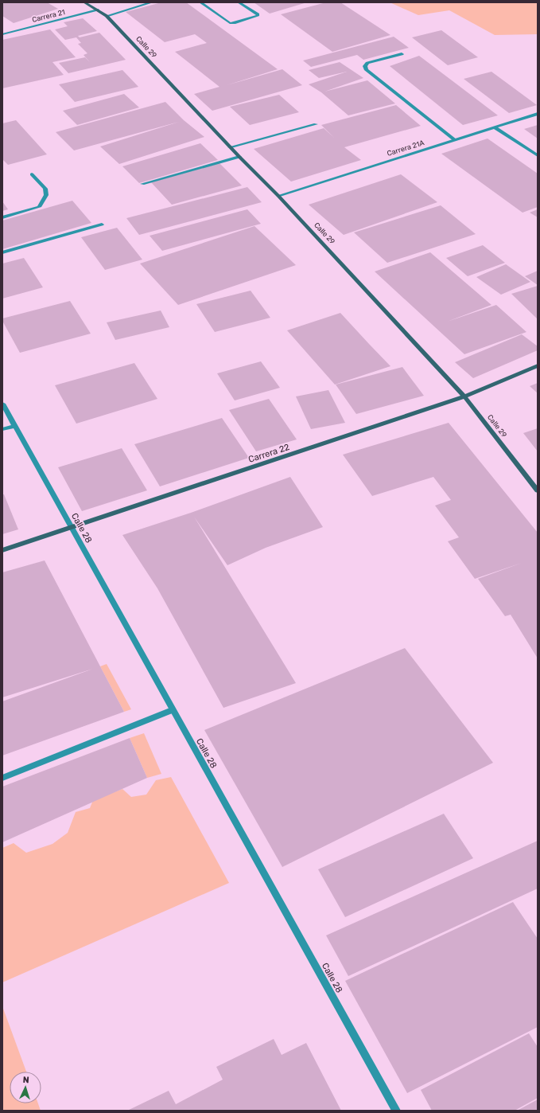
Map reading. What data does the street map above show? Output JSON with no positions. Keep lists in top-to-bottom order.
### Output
{
  "streets": {
    "main road": ["Calle 29", "Carrera 22"],
    "street": ["Carrera 21", "Carrera 21A", "Calle 28"]
  },
  "crossings": [
    ["Carrera 21", "Calle 29"],
    ["Calle 29", "Carrera 21A"],
    ["Calle 29", "Carrera 22"],
    ["Carrera 22", "Calle 28"]
  ],
  "north": "top"
}
